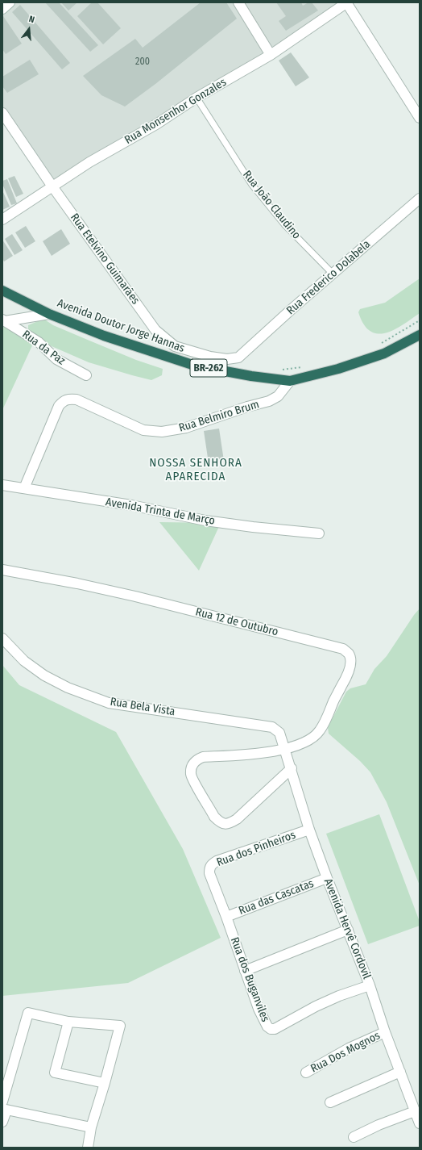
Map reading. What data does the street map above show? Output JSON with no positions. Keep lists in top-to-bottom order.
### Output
{
  "streets": {
    "highway": ["Avenida Doutor Jorge Hannas", "BR-262"],
    "street": [
      "Rua Monsenhor Gonzales",
      "Rua Etelvino Guimarães",
      "Rua Frederico Dolabela",
      "Rua da Paz",
      "Rua Belmiro Brum",
      "Avenida Trinta de Março",
      "Rua 12 de Outubro",
      "Rua Bela Vista",
      "Rua dos Pinheiros",
      "Rua das Cascatas",
      "Avenida Hervê Cordovil",
      "Rua dos Buganviles",
      "Rua Dos Mognos"
    ],
    "lane": ["Rua João Claudino"]
  },
  "crossings": [
    ["Rua Monsenhor Gonzales", "Rua João Claudino"],
    ["Rua Monsenhor Gonzales", "Rua Etelvino Guimarães"],
    ["Rua João Claudino", "Rua Frederico Dolabela"],
    ["Rua Etelvino Guimarães", "Rua Frederico Dolabela"],
    ["Avenida Doutor Jorge Hannas", "Rua Belmiro Brum"],
    ["Rua Belmiro Brum", "Avenida Trinta de Março"],
    ["Rua 12 de Outubro", "Avenida Hervê Cordovil"],
    ["Rua Bela Vista", "Avenida Hervê Cordovil"],
    ["Rua dos Pinheiros", "Avenida Hervê Cordovil"],
    ["Rua dos Pinheiros", "Rua dos Buganviles"],
    ["Rua das Cascatas", "Avenida Hervê Cordovil"],
    ["Rua das Cascatas", "Rua dos Buganviles"],
    ["Avenida Hervê Cordovil", "Rua dos Buganviles"],
    ["Avenida Hervê Cordovil", "Rua Dos Mognos"]
  ],
  "districts": ["NOSSA SENHORA APARECIDA"],
  "house_numbers": ["200"],
  "north": "top"
}
